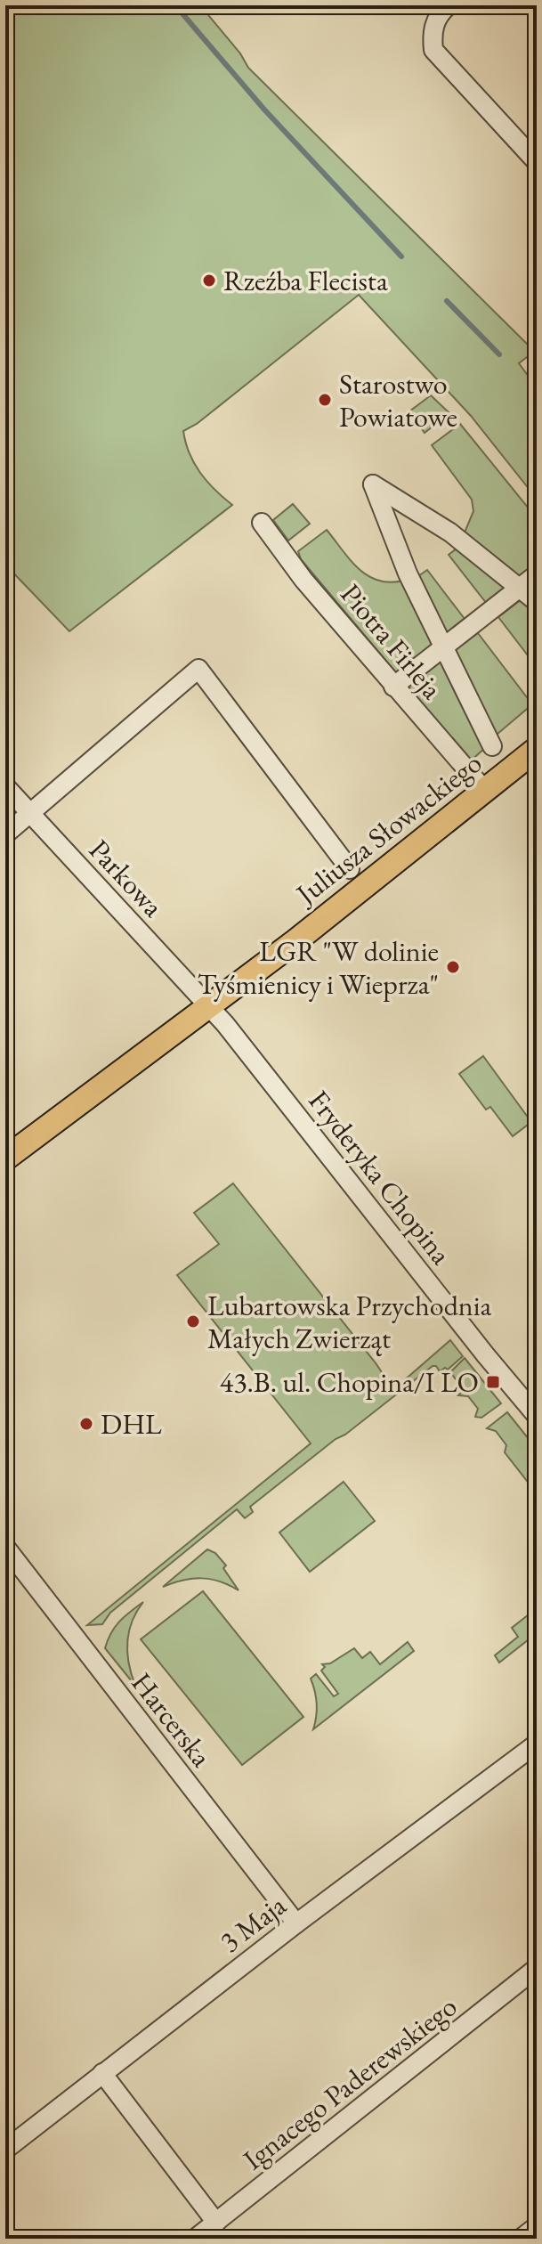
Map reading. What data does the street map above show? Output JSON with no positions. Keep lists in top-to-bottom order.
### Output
{
  "streets": {
    "main road": ["Juliusza Słowackiego"],
    "street": [
      "Piotra Firleja",
      "Parkowa",
      "Fryderyka Chopina",
      "Harcerska",
      "3 Maja",
      "Ignacego Paderewskiego"
    ]
  },
  "crossings": [
    ["Piotra Firleja", "Juliusza Słowackiego"],
    ["Juliusza Słowackiego", "Parkowa"],
    ["Juliusza Słowackiego", "Fryderyka Chopina"],
    ["Parkowa", "Fryderyka Chopina"],
    ["Harcerska", "3 Maja"]
  ],
  "places": {
    "other": [
      "Rzeźba Flecista",
      "Starostwo Powiatowe",
      "LGR \"W dolinie Tyśmienicy i Wieprza\"",
      "Lubartowska Przychodnia Małych Zwierząt",
      "DHL"
    ],
    "transit": ["43.B. ul. Chopina/I LO"]
  }
}
